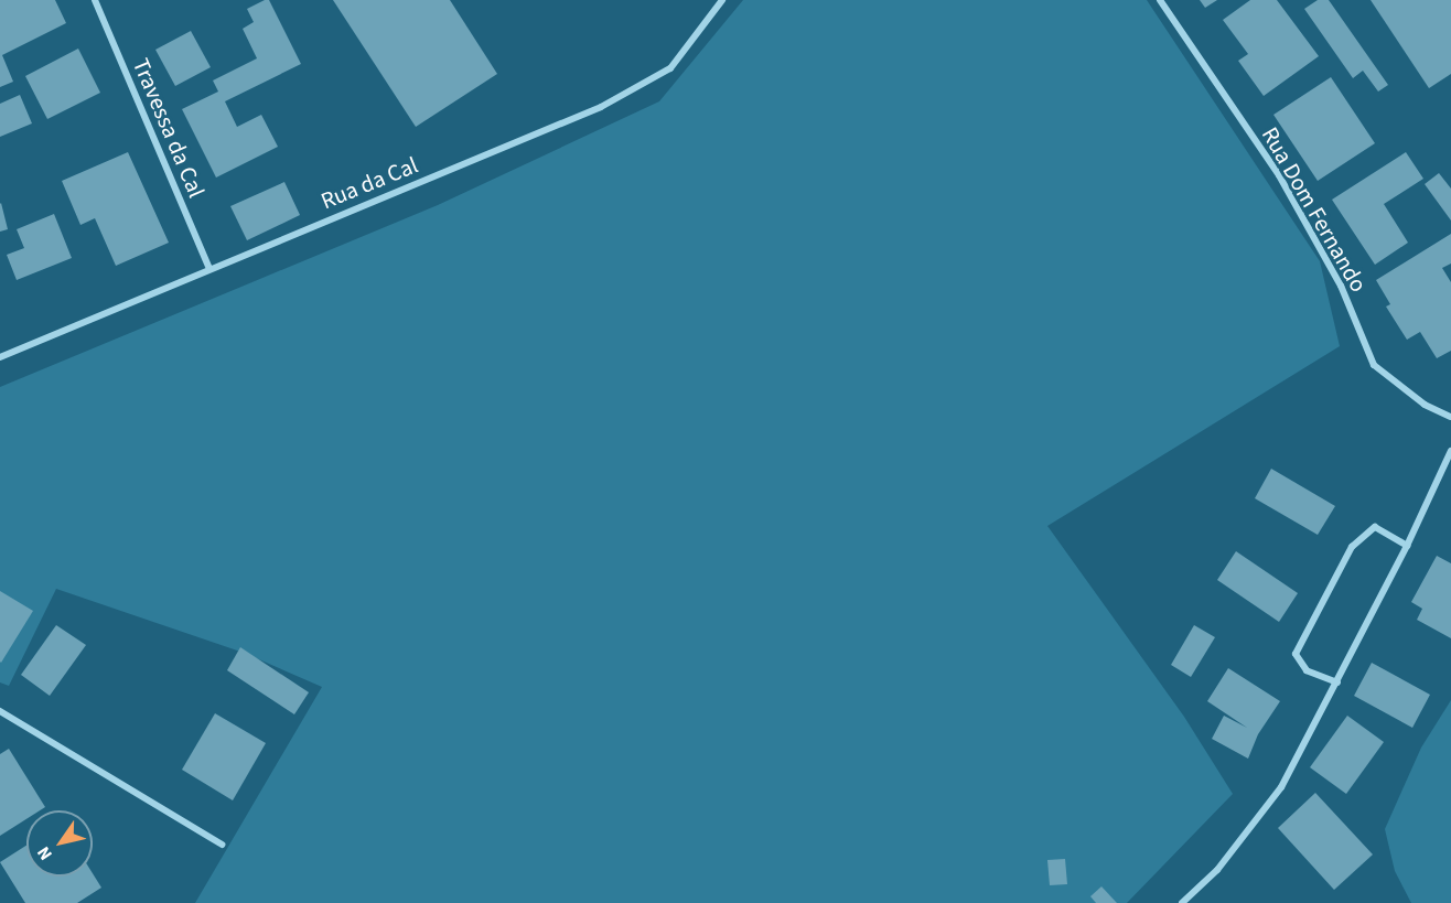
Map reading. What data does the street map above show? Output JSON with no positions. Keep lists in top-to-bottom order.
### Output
{
  "streets": {
    "street": ["Travessa da Cal", "Rua da Cal", "Rua Dom Fernando"]
  },
  "crossings": [
    ["Travessa da Cal", "Rua da Cal"]
  ],
  "north": "bottom left"
}
